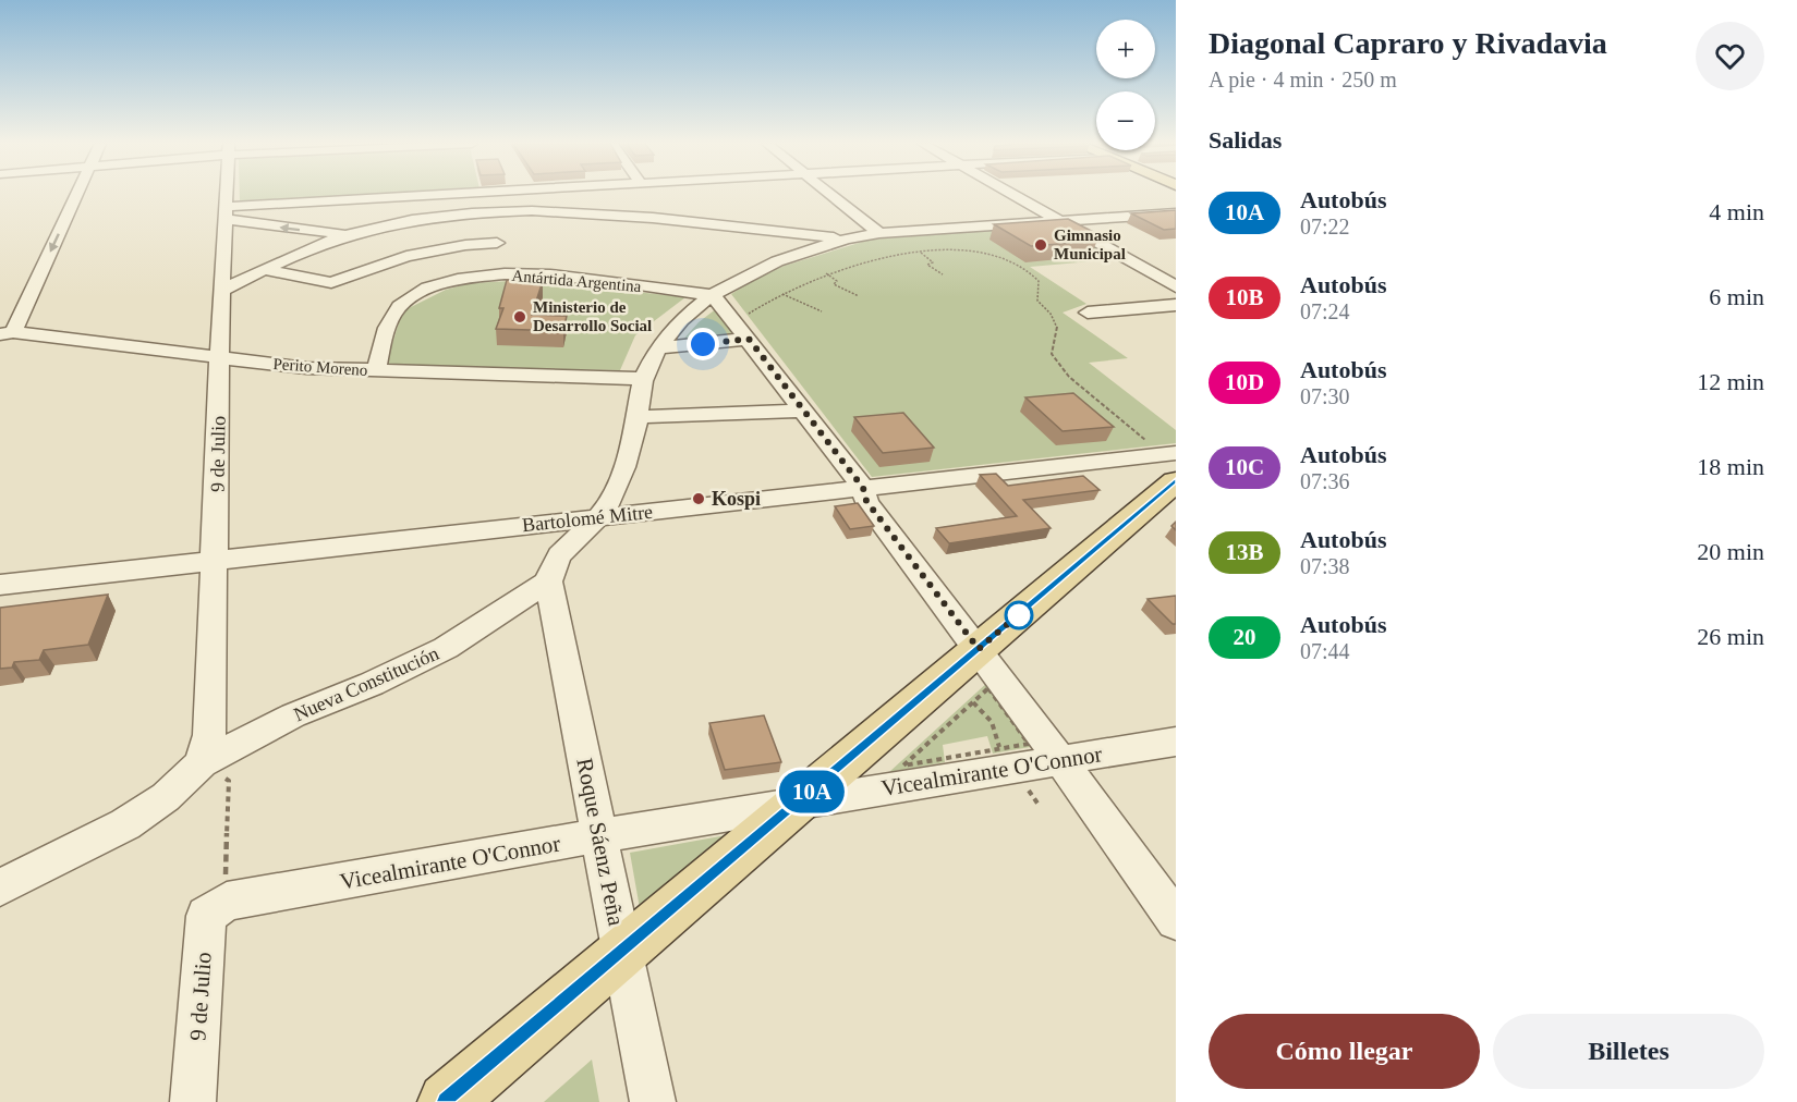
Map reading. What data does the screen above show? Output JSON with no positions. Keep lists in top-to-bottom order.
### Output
{
  "streets": {
    "street": [
      "Antártida Argentina",
      "Perito Moreno",
      "9 de Julio",
      "Bartolomé Mitre",
      "Nueva Constitución",
      "Vicealmirante O'Connor",
      "Roque Sáenz Peña"
    ]
  },
  "crossings": [
    ["Antártida Argentina", "Perito Moreno"],
    ["Perito Moreno", "9 de Julio"],
    ["9 de Julio", "Bartolomé Mitre"],
    ["9 de Julio", "Nueva Constitución"],
    ["9 de Julio", "Vicealmirante O'Connor"],
    ["Nueva Constitución", "Roque Sáenz Peña"],
    ["Vicealmirante O'Connor", "Roque Sáenz Peña"]
  ],
  "places": ["Gimnasio Municipal", "Ministerio de Desarrollo Social", "Kospi"],
  "lines": ["bus line 10A"],
  "page": {
    "on_map": "10A",
    "heading": [
      ["Diagonal Capraro y Rivadavia", "A pie · 4 min · 250 m"],
      "Salidas"
    ],
    "map_buttons": ["+", "−"],
    "list": [
      {
        "mark": "10A",
        "name": "Autobús",
        "note": "07:22",
        "value": "4 min"
      },
      {
        "mark": "10B",
        "name": "Autobús",
        "note": "07:24",
        "value": "6 min"
      },
      {
        "mark": "10D",
        "name": "Autobús",
        "note": "07:30",
        "value": "12 min"
      },
      {
        "mark": "10C",
        "name": "Autobús",
        "note": "07:36",
        "value": "18 min"
      },
      {
        "mark": "13B",
        "name": "Autobús",
        "note": "07:38",
        "value": "20 min"
      },
      {
        "mark": "20",
        "name": "Autobús",
        "note": "07:44",
        "value": "26 min"
      }
    ],
    "buttons": ["Cómo llegar", "Billetes"]
  }
}
